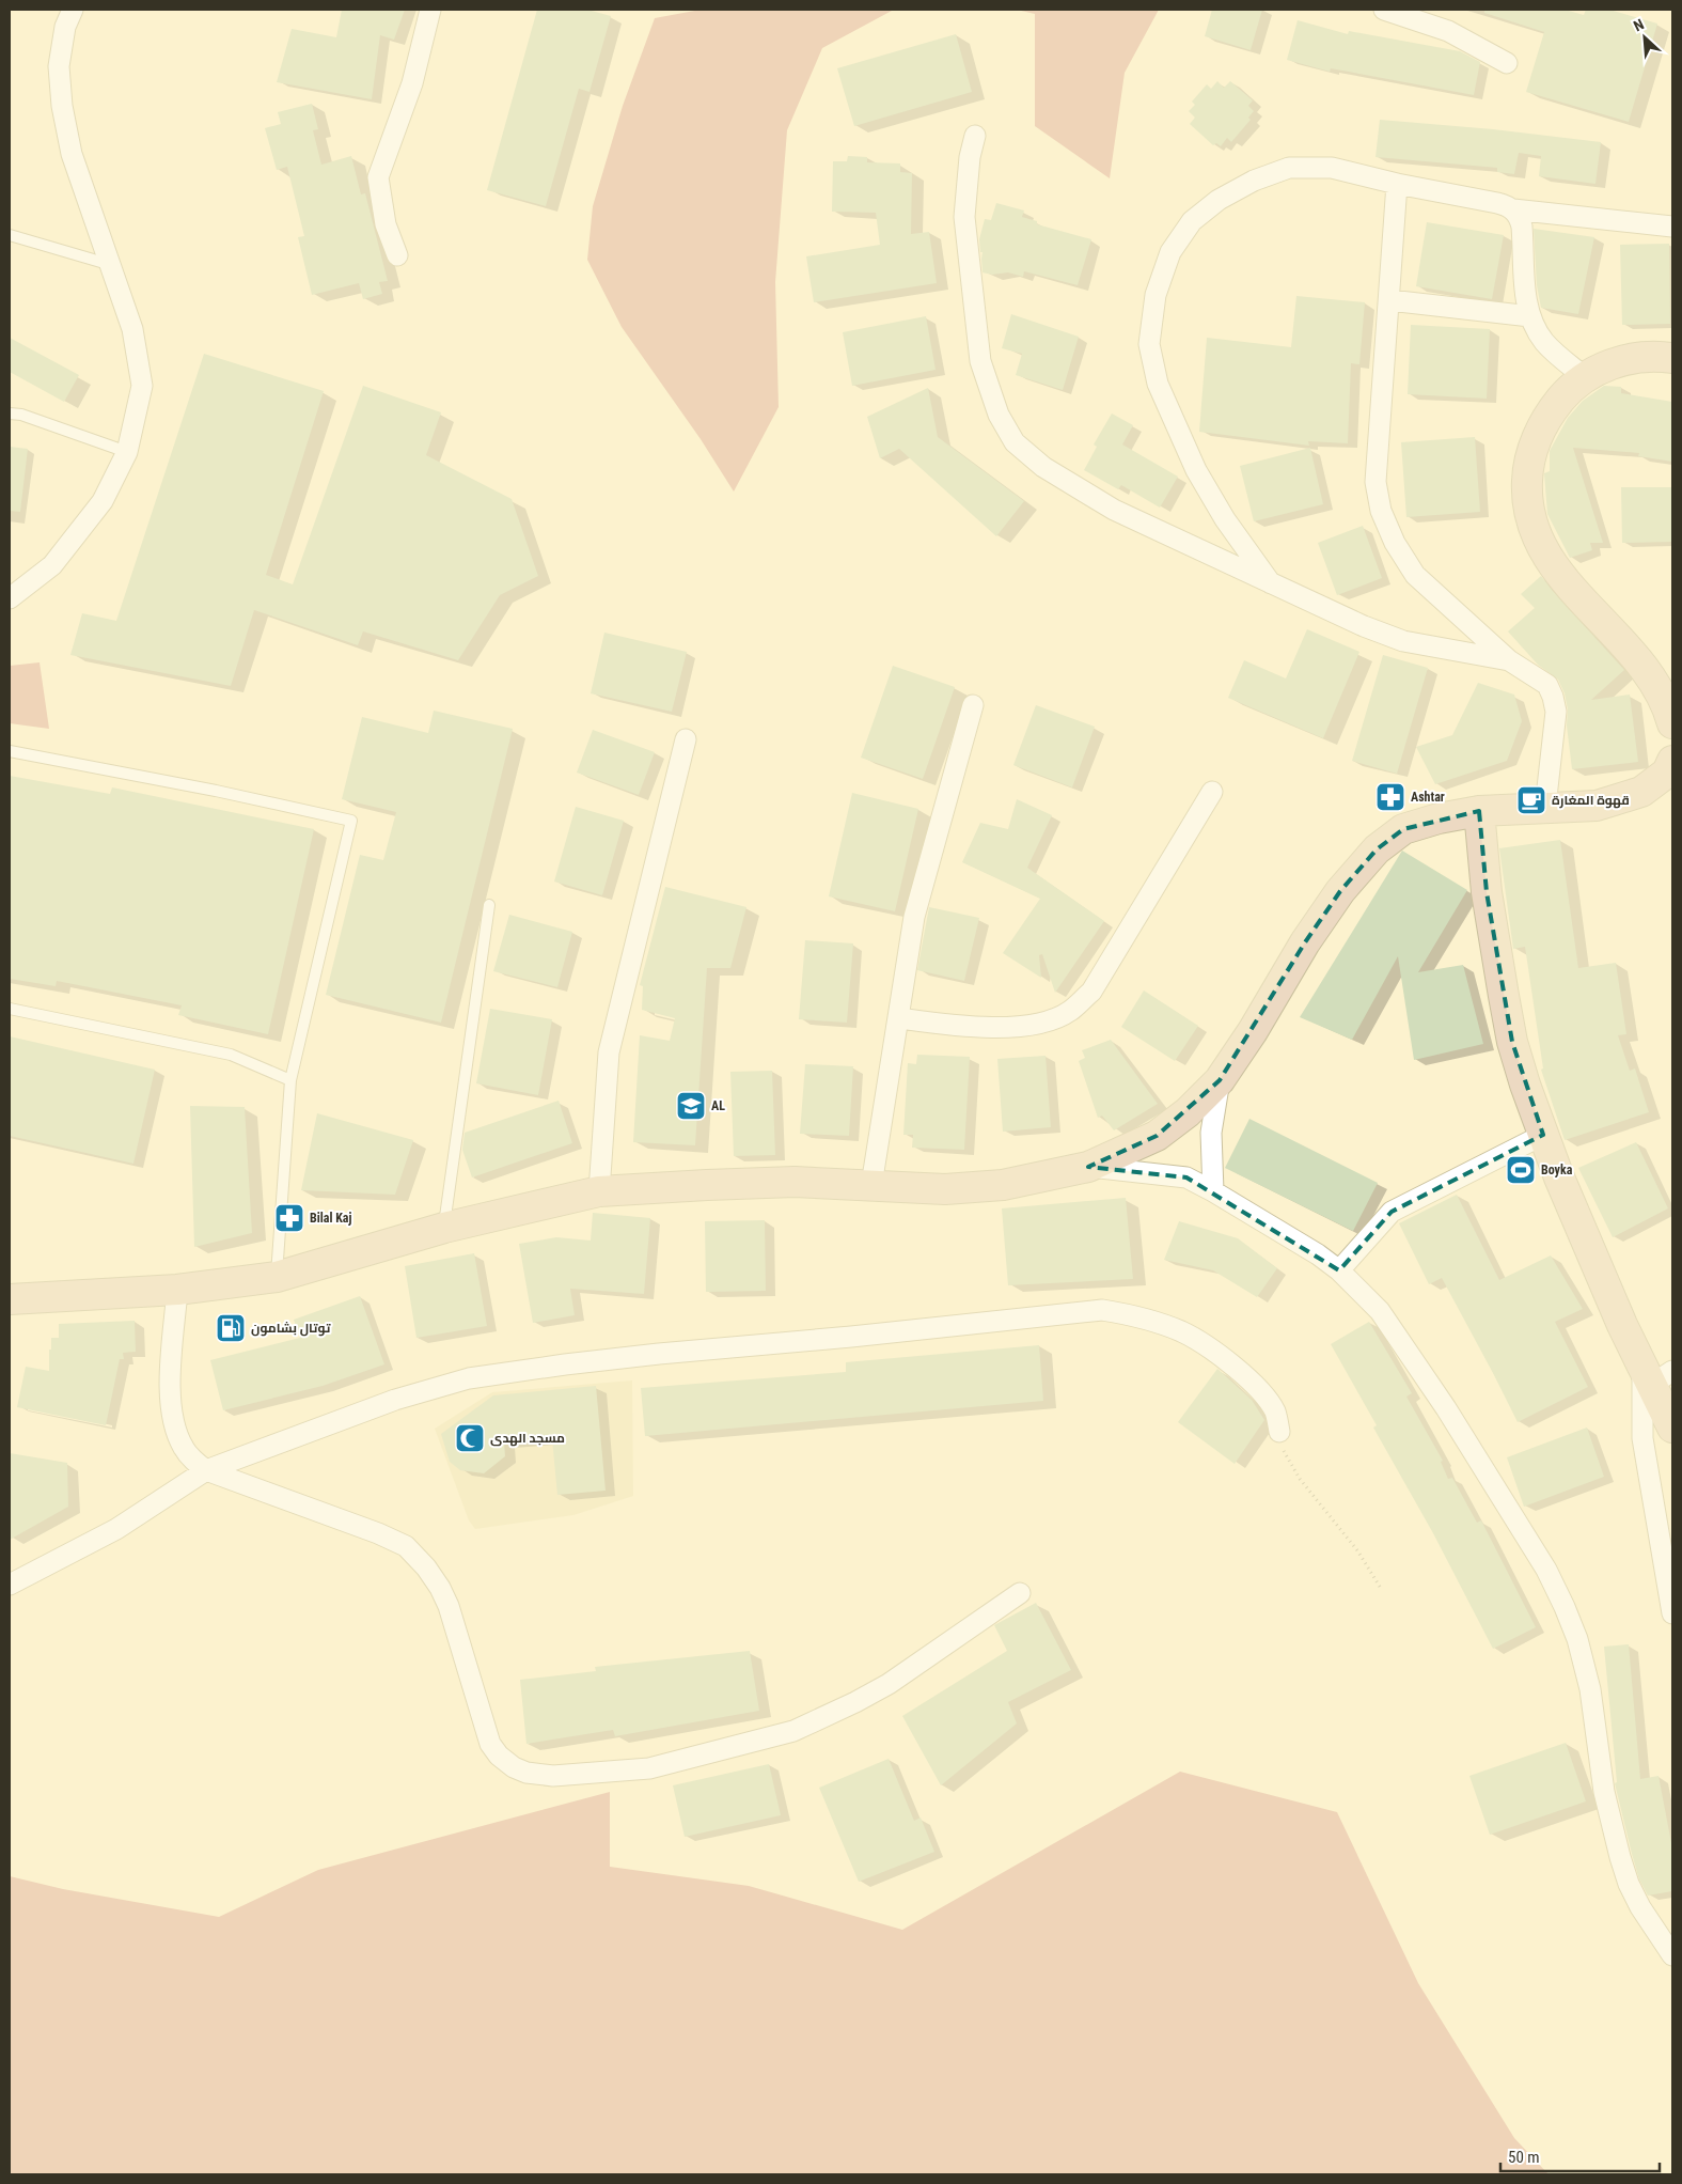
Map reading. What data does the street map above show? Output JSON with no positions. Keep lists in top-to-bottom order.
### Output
{
  "places": {
    "pharmacy": ["Ashtar", "Bilal Kaj"],
    "cafe": ["قهوة المغارة"],
    "school or university": ["AL"],
    "sports": ["Boyka"],
    "fuel station": ["توتال بشامون"],
    "mosque": ["مسجد الهدى"]
  },
  "scale_bar": "50 m",
  "north": "top left"
}
